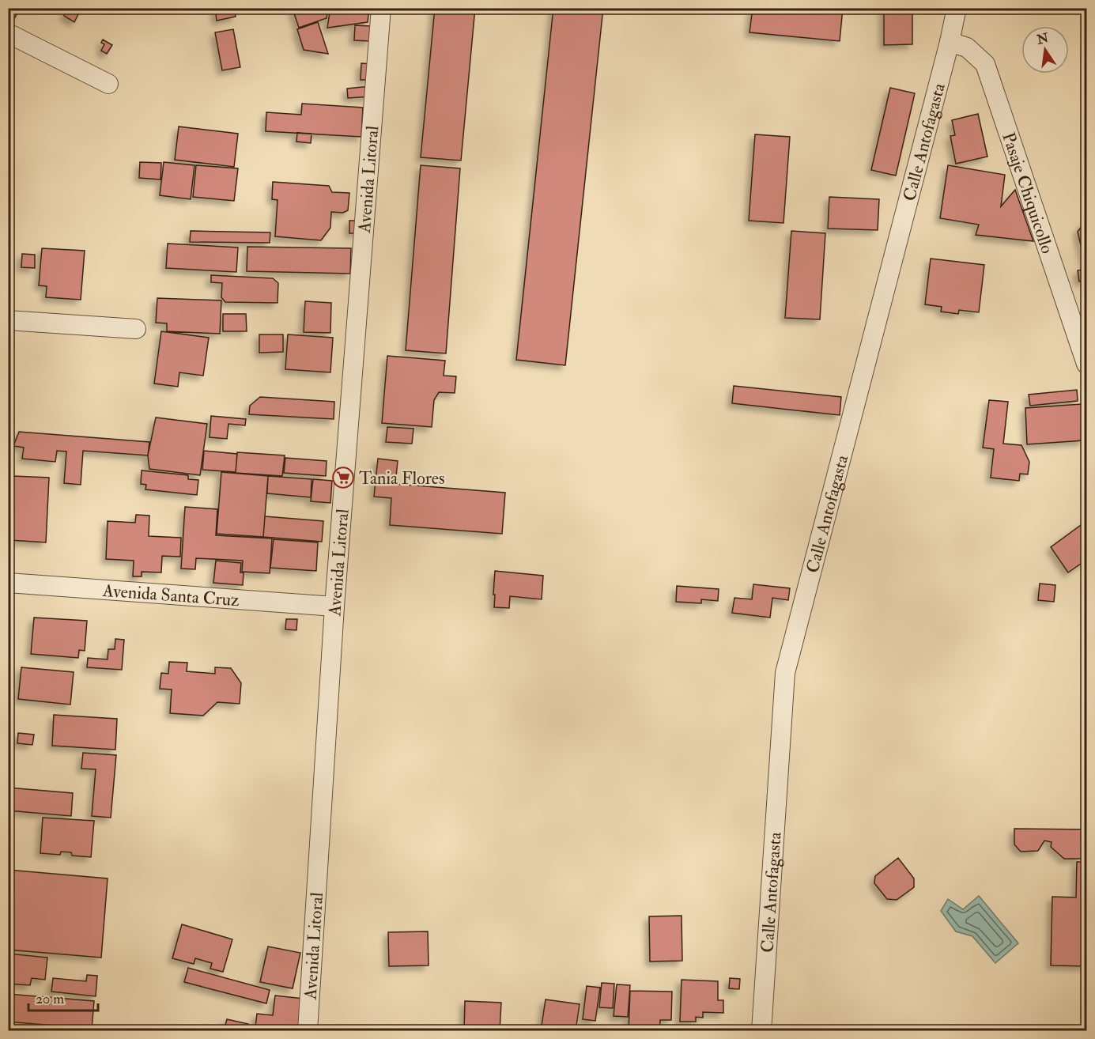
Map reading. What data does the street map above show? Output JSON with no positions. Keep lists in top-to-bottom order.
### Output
{
  "streets": {
    "street": [
      "Calle Antofagasta",
      "Avenida Litoral",
      "Pasaje Chiquicollo",
      "Avenida Santa Cruz"
    ]
  },
  "crossings": [
    ["Calle Antofagasta", "Pasaje Chiquicollo"],
    ["Avenida Litoral", "Avenida Santa Cruz"]
  ],
  "places": {
    "supermarket": ["Tania Flores"]
  },
  "scale_bar": "20 m",
  "north": "top"
}
